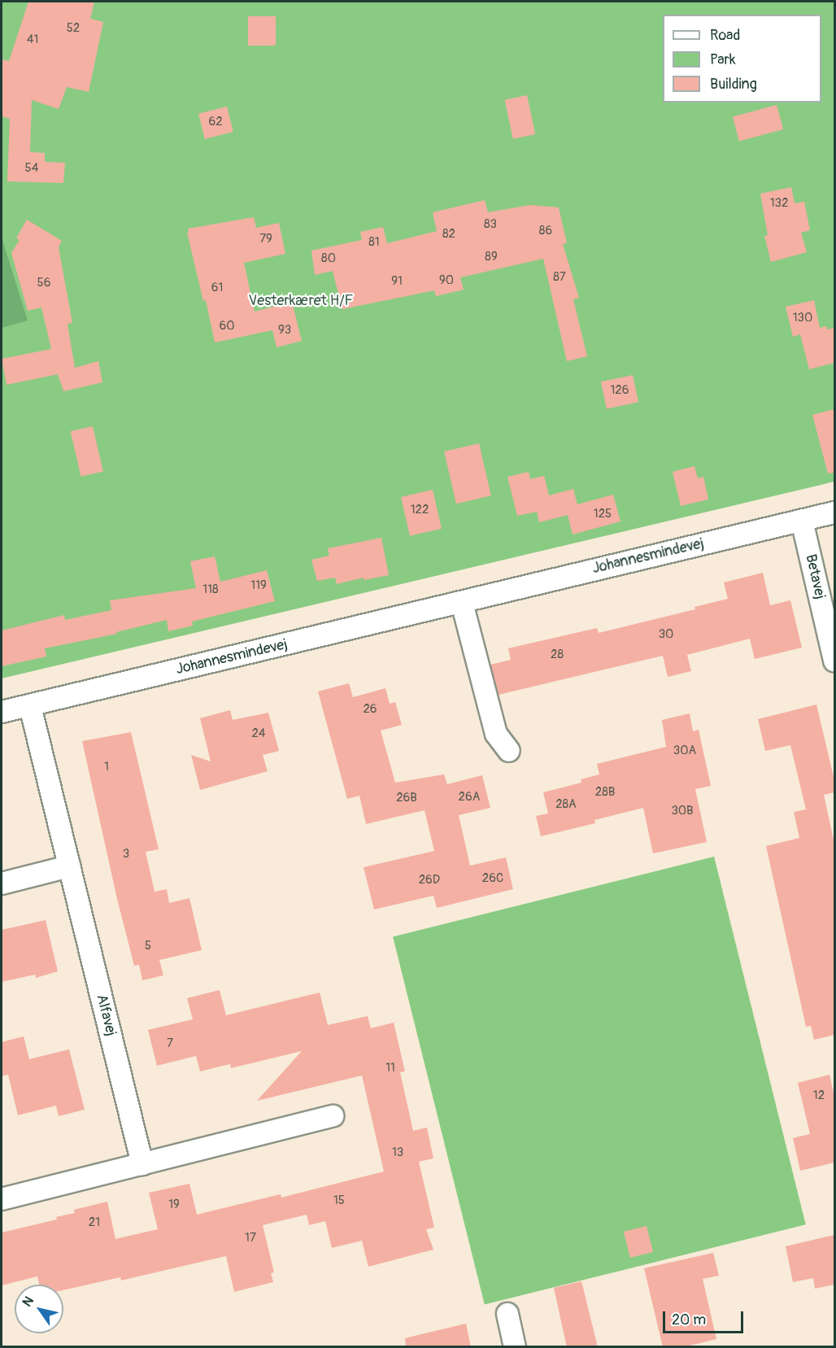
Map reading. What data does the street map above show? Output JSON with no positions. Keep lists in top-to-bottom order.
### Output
{
  "streets": {
    "street": ["Johannesmindevej", "Betavej", "Alfavej"]
  },
  "crossings": [
    ["Johannesmindevej", "Betavej"],
    ["Johannesmindevej", "Alfavej"]
  ],
  "parks": ["Vesterkæret H/F"],
  "house_numbers": [
    "52",
    "41",
    "62",
    "54",
    "132",
    "83",
    "86",
    "82",
    "79",
    "81",
    "89",
    "80",
    "87",
    "90",
    "91",
    "56",
    "61",
    "130",
    "60",
    "93",
    "126",
    "122",
    "125",
    "119",
    "118",
    "30",
    "28",
    "26",
    "24",
    "30A",
    "1",
    "28B",
    "26A",
    "26B",
    "28A",
    "30B",
    "3",
    "26C",
    "26D",
    "5",
    "7",
    "11",
    "12",
    "13",
    "15",
    "19",
    "21",
    "17"
  ],
  "legend": ["Road", "Park", "Building"],
  "scale_bar": "20 m",
  "north": "top left"
}
